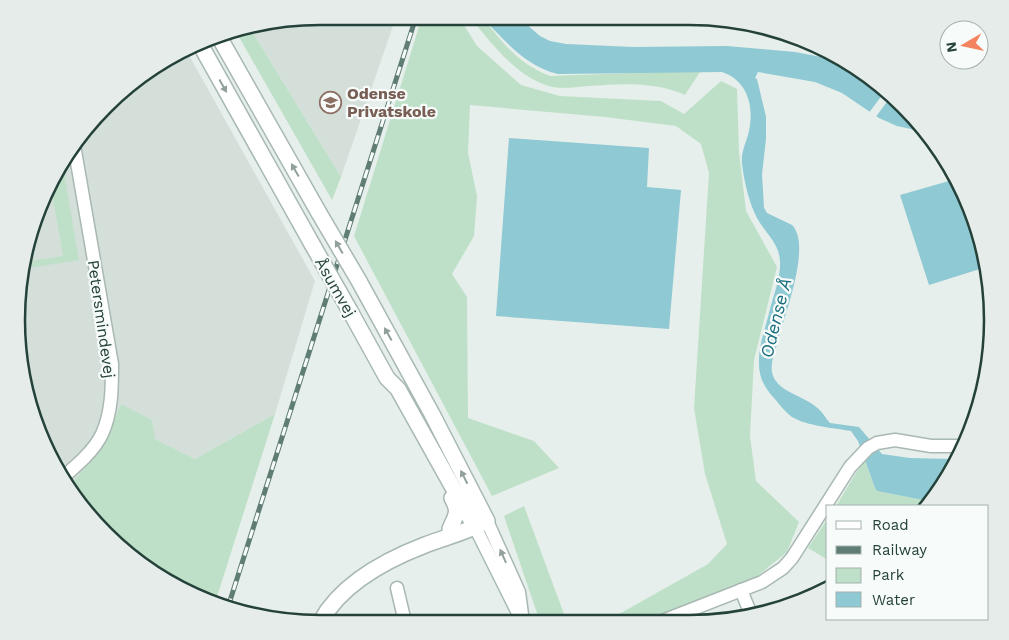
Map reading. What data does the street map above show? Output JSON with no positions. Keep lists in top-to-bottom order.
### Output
{
  "streets": {
    "street": ["Åsumvej", "Petersmindevej"]
  },
  "water": ["Odense Å"],
  "places": {
    "school or university": ["Odense Privatskole"]
  },
  "legend": [
    "Road",
    "Railway",
    "Park",
    "Water"
  ],
  "north": "left"
}
